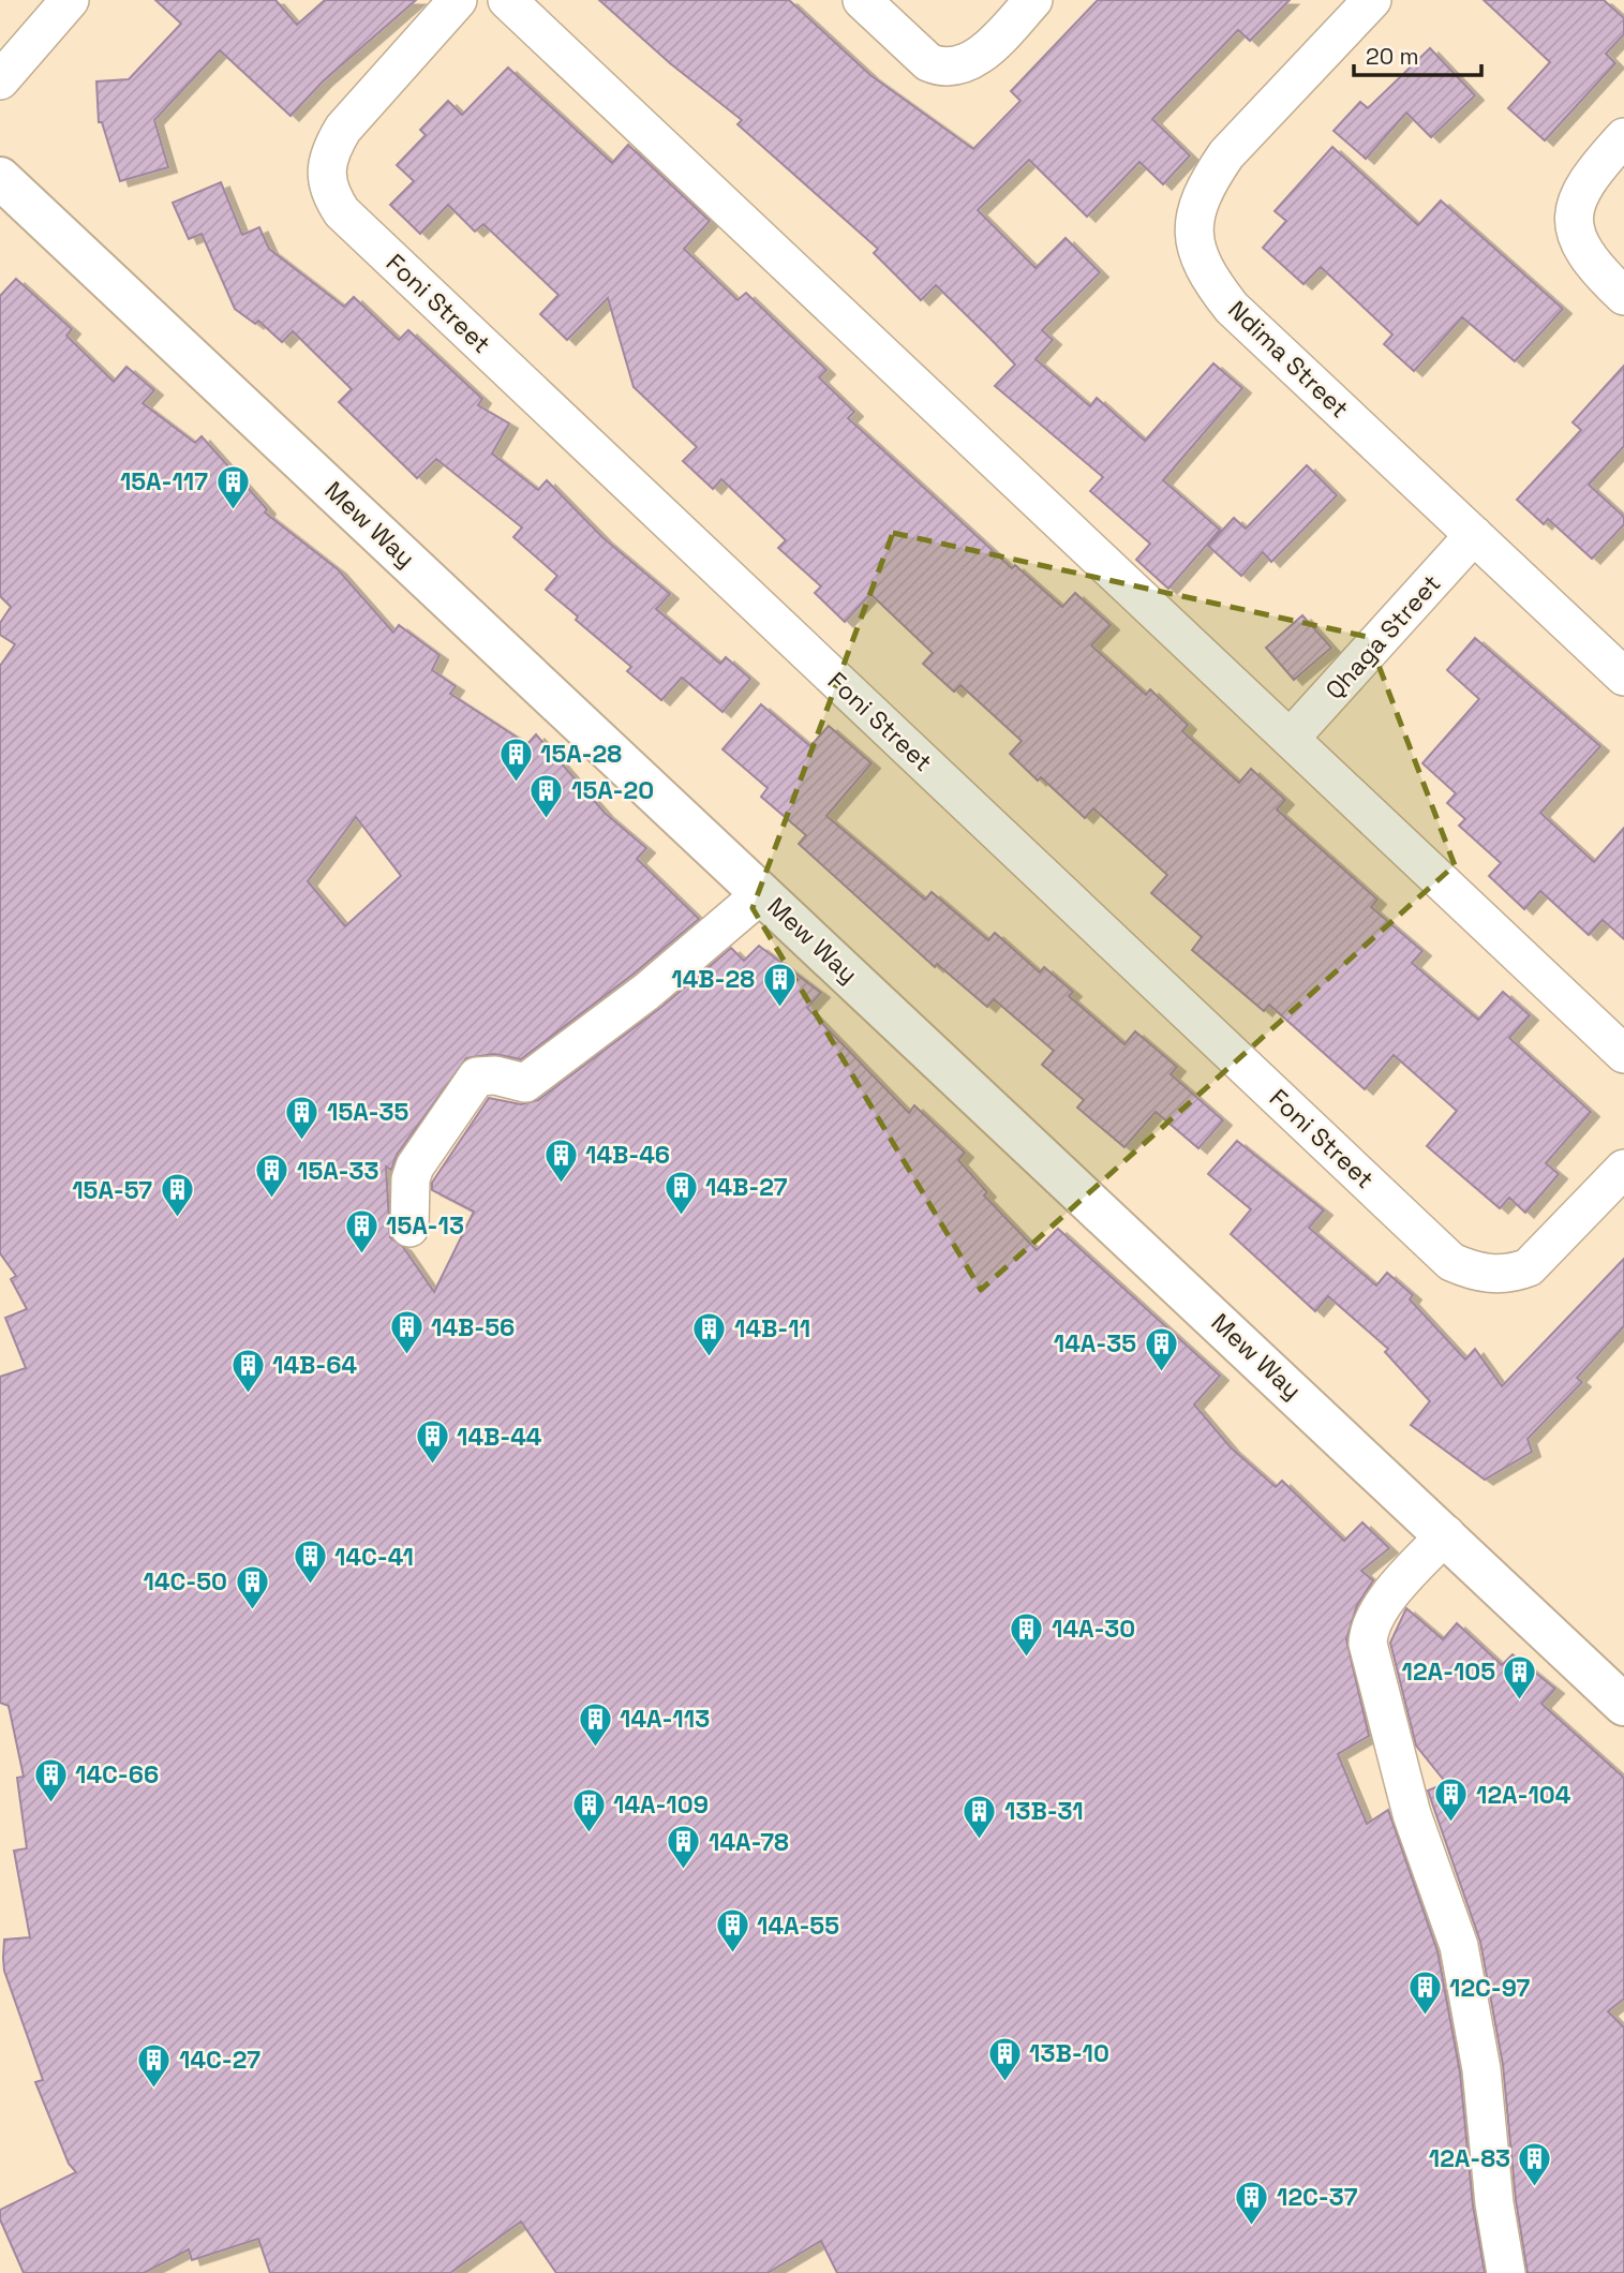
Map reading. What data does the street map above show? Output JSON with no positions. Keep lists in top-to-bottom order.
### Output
{
  "streets": {
    "main road": ["Mew Way"],
    "street": ["Foni Street", "Ndima Street", "Qhaga Street"]
  },
  "crossings": [
    ["Ndima Street", "Qhaga Street"]
  ],
  "places": {
    "building": [
      "15A-117",
      "15A-28",
      "15A-20",
      "14B-28",
      "15A-35",
      "14B-46",
      "15A-33",
      "14B-27",
      "15A-57",
      "15A-13",
      "14B-56",
      "14B-11",
      "14A-35",
      "14B-64",
      "14B-44",
      "14C-41",
      "14C-50",
      "14A-30",
      "12A-105",
      "14A-113",
      "14C-66",
      "12A-104",
      "14A-109",
      "13B-31",
      "14A-78",
      "14A-55",
      "12C-97",
      "13B-10",
      "14C-27",
      "12A-83",
      "12C-37"
    ]
  },
  "scale_bar": "20 m"
}
